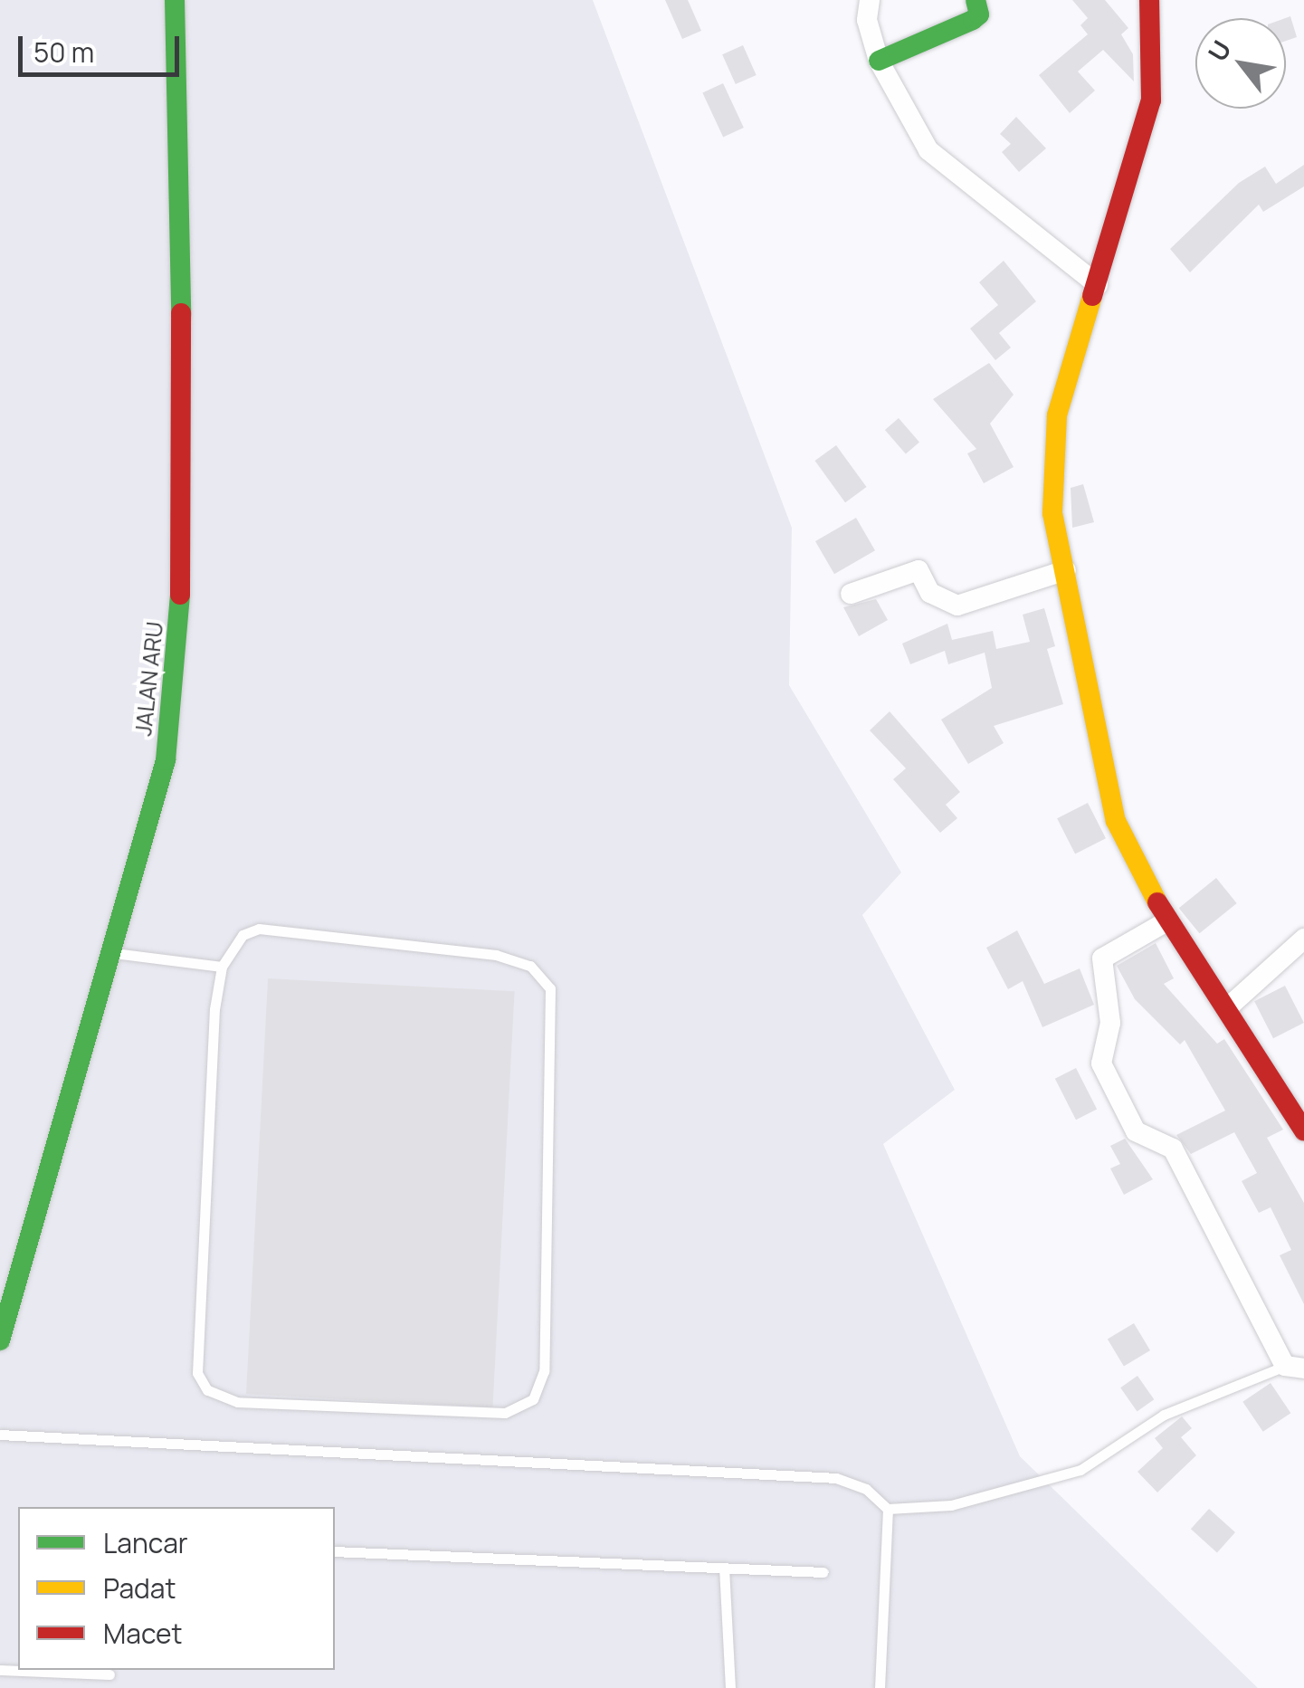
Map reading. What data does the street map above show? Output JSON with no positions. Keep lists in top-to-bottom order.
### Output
{
  "streets": {
    "street": ["JALAN ARU"]
  },
  "legend": ["Lancar", "Padat", "Macet"],
  "scale_bar": "50 m",
  "north": "top left"
}
